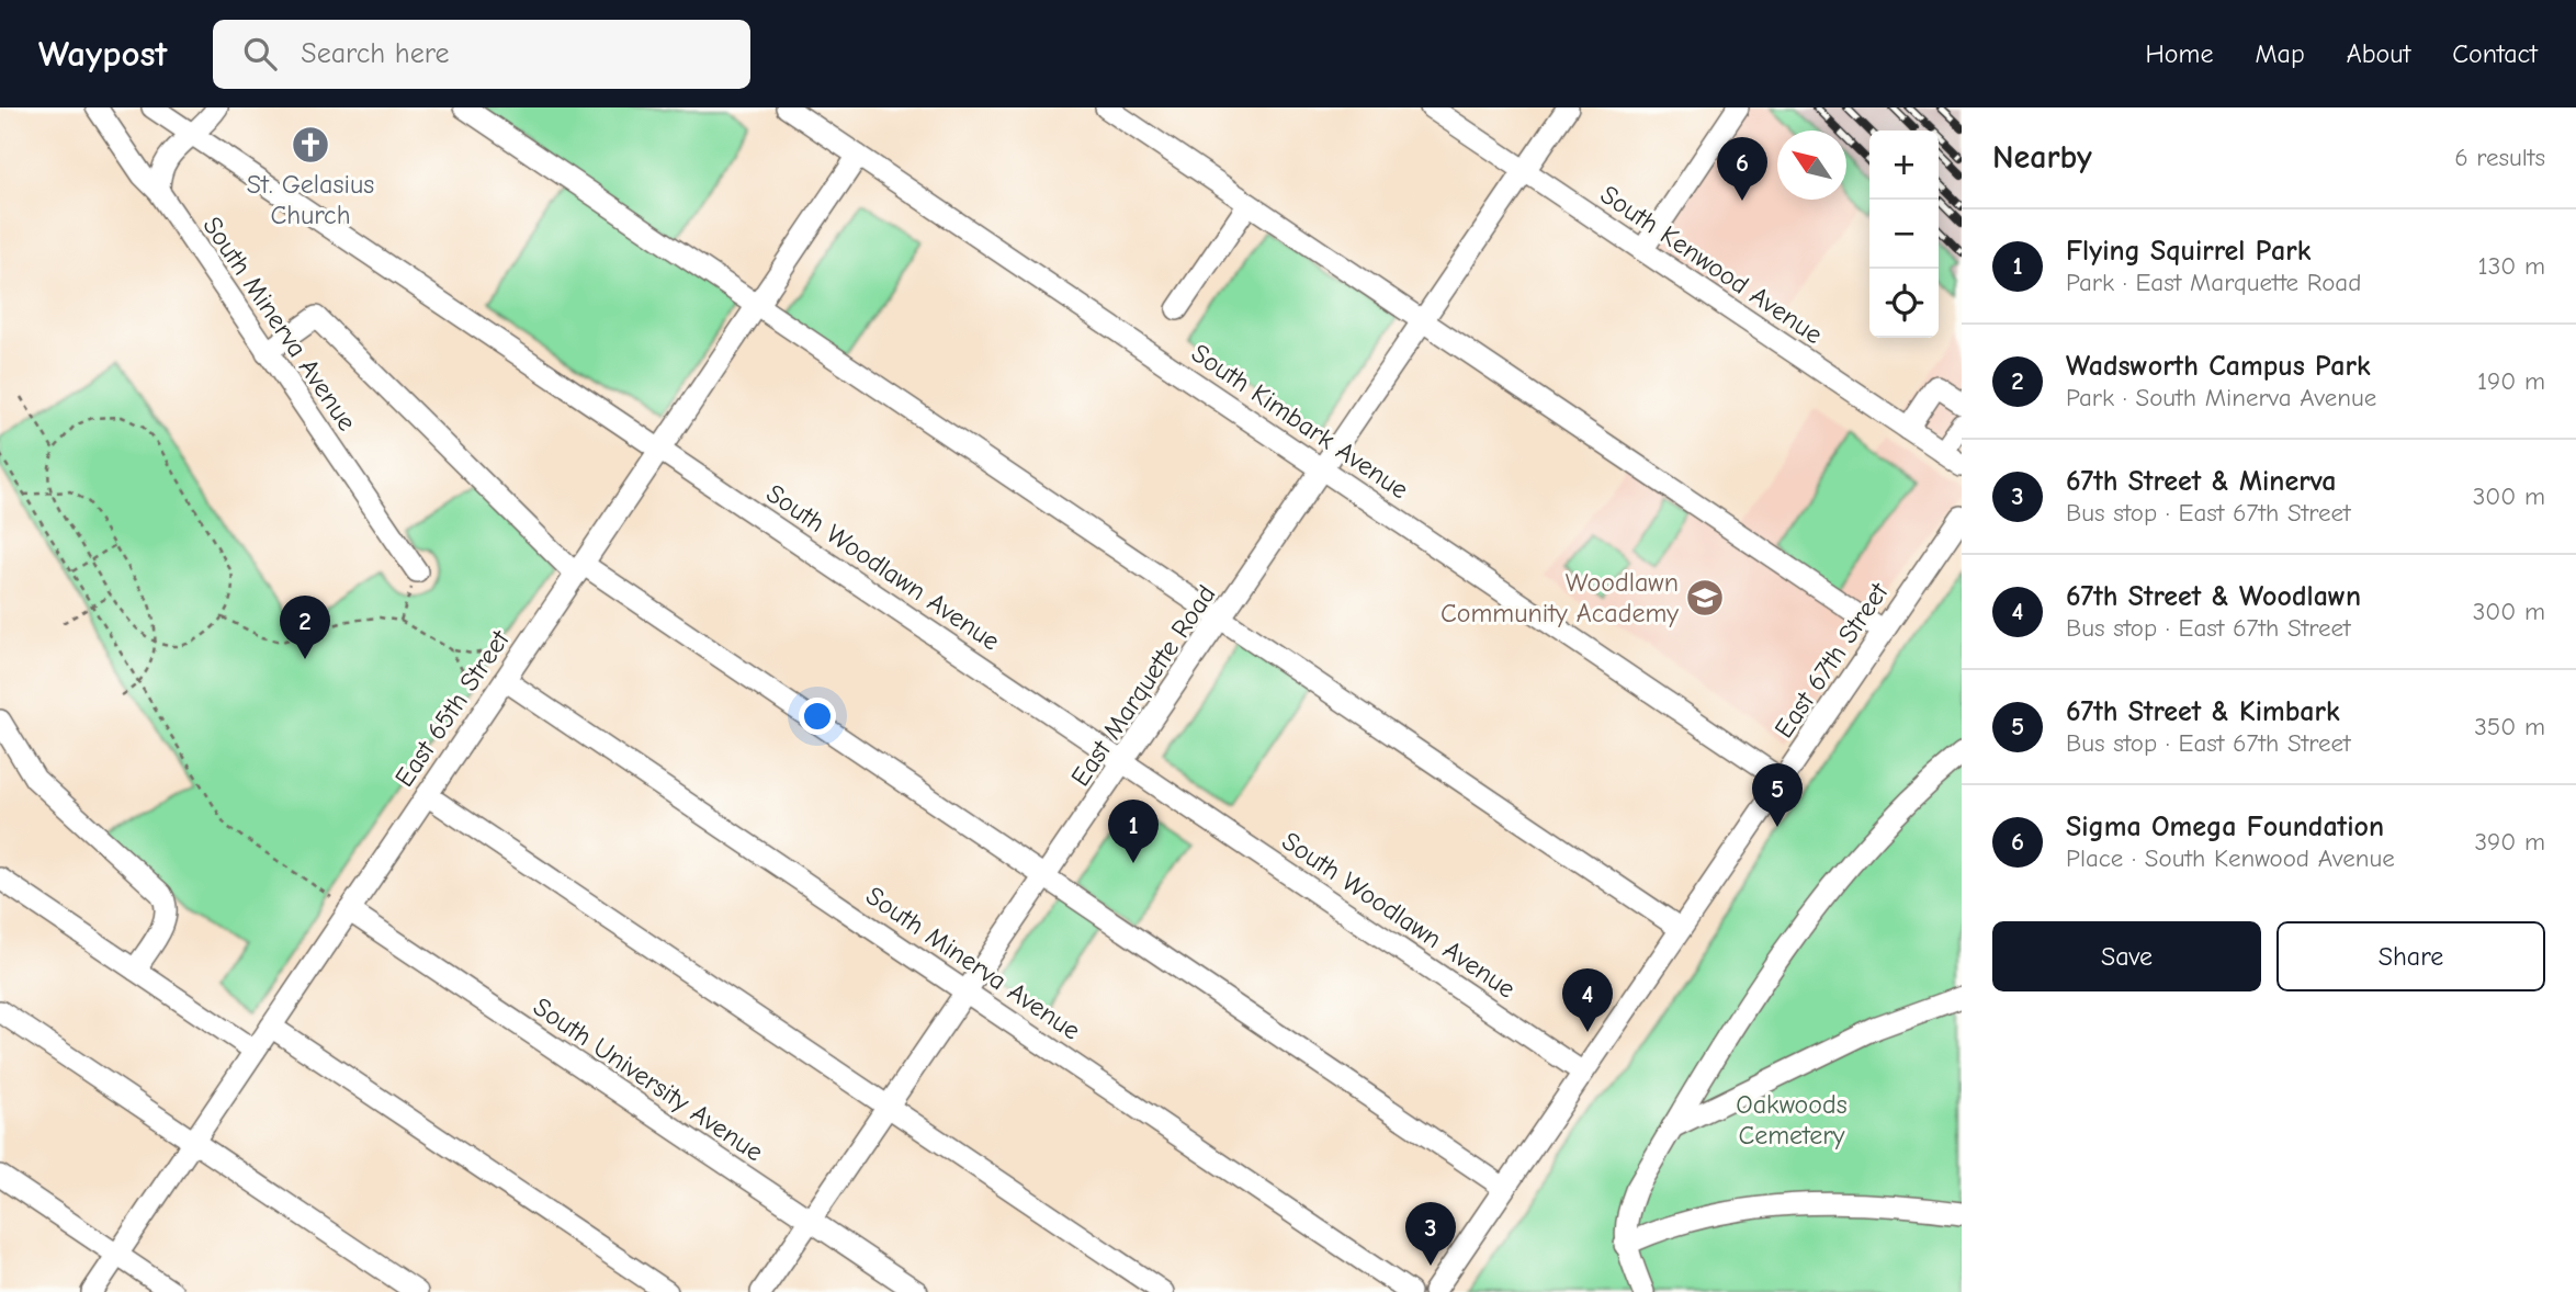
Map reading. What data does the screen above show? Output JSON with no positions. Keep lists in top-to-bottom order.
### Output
{
  "streets": {
    "street": [
      "South Kenwood Avenue",
      "South Minerva Avenue",
      "South Kimbark Avenue",
      "South Woodlawn Avenue",
      "East 67th Street",
      "East Marquette Road",
      "East 65th Street",
      "South University Avenue"
    ]
  },
  "crossings": [
    ["South Kenwood Avenue", "East Marquette Road"],
    ["South Minerva Avenue", "East Marquette Road"],
    ["South Minerva Avenue", "East 65th Street"],
    ["South Kimbark Avenue", "East 67th Street"],
    ["South Kimbark Avenue", "East Marquette Road"],
    ["South Kimbark Avenue", "East 65th Street"],
    ["South Woodlawn Avenue", "East 67th Street"],
    ["South Woodlawn Avenue", "East Marquette Road"],
    ["South Woodlawn Avenue", "East 65th Street"],
    ["East Marquette Road", "South University Avenue"],
    ["East 65th Street", "South University Avenue"]
  ],
  "parks": ["Oakwoods Cemetery"],
  "places": {
    "church": ["St. Gelasius Church"],
    "school or university": ["Woodlawn Community Academy"]
  },
  "north": "top left",
  "page": {
    "header": "Waypost",
    "search": "Search here",
    "nav": [
      "Home",
      "Map",
      "About",
      "Contact"
    ],
    "heading": ["Nearby", "6 results"],
    "map_buttons": ["+", "−"],
    "pins": [
      "6",
      "2",
      "5",
      "1",
      "4",
      "3"
    ],
    "list": [
      {
        "mark": "1",
        "name": "Flying Squirrel Park",
        "note": "Park · East Marquette Road",
        "value": "130 m"
      },
      {
        "mark": "2",
        "name": "Wadsworth Campus Park",
        "note": "Park · South Minerva Avenue",
        "value": "190 m"
      },
      {
        "mark": "3",
        "name": "67th Street & Minerva",
        "note": "Bus stop · East 67th Street",
        "value": "300 m"
      },
      {
        "mark": "4",
        "name": "67th Street & Woodlawn",
        "note": "Bus stop · East 67th Street",
        "value": "300 m"
      },
      {
        "mark": "5",
        "name": "67th Street & Kimbark",
        "note": "Bus stop · East 67th Street",
        "value": "350 m"
      },
      {
        "mark": "6",
        "name": "Sigma Omega Foundation",
        "note": "Place · South Kenwood Avenue",
        "value": "390 m"
      }
    ],
    "buttons": ["Save", "Share"]
  }
}
